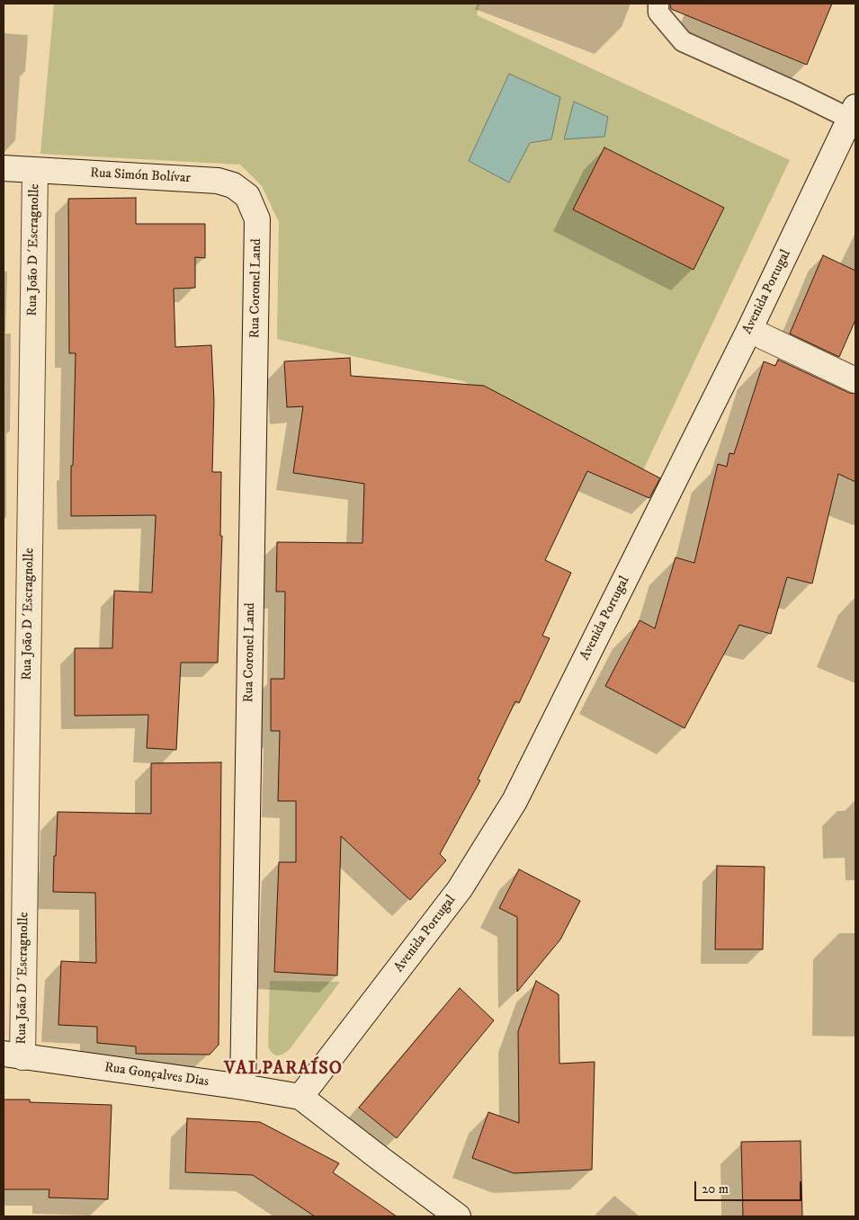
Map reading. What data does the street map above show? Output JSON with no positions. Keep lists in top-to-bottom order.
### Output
{
  "streets": {
    "street": [
      "Rua Simón Bolívar",
      "Rua João D´Escragnolle",
      "Rua Coronel Land",
      "Avenida Portugal",
      "Rua Gonçalves Dias"
    ]
  },
  "crossings": [
    ["Rua Simón Bolívar", "Rua João D´Escragnolle"],
    ["Rua Simón Bolívar", "Rua Coronel Land"],
    ["Rua João D´Escragnolle", "Rua Gonçalves Dias"],
    ["Rua Coronel Land", "Rua Gonçalves Dias"],
    ["Avenida Portugal", "Rua Gonçalves Dias"]
  ],
  "districts": ["VALPARAÍSO"],
  "scale_bar": "20 m"
}
